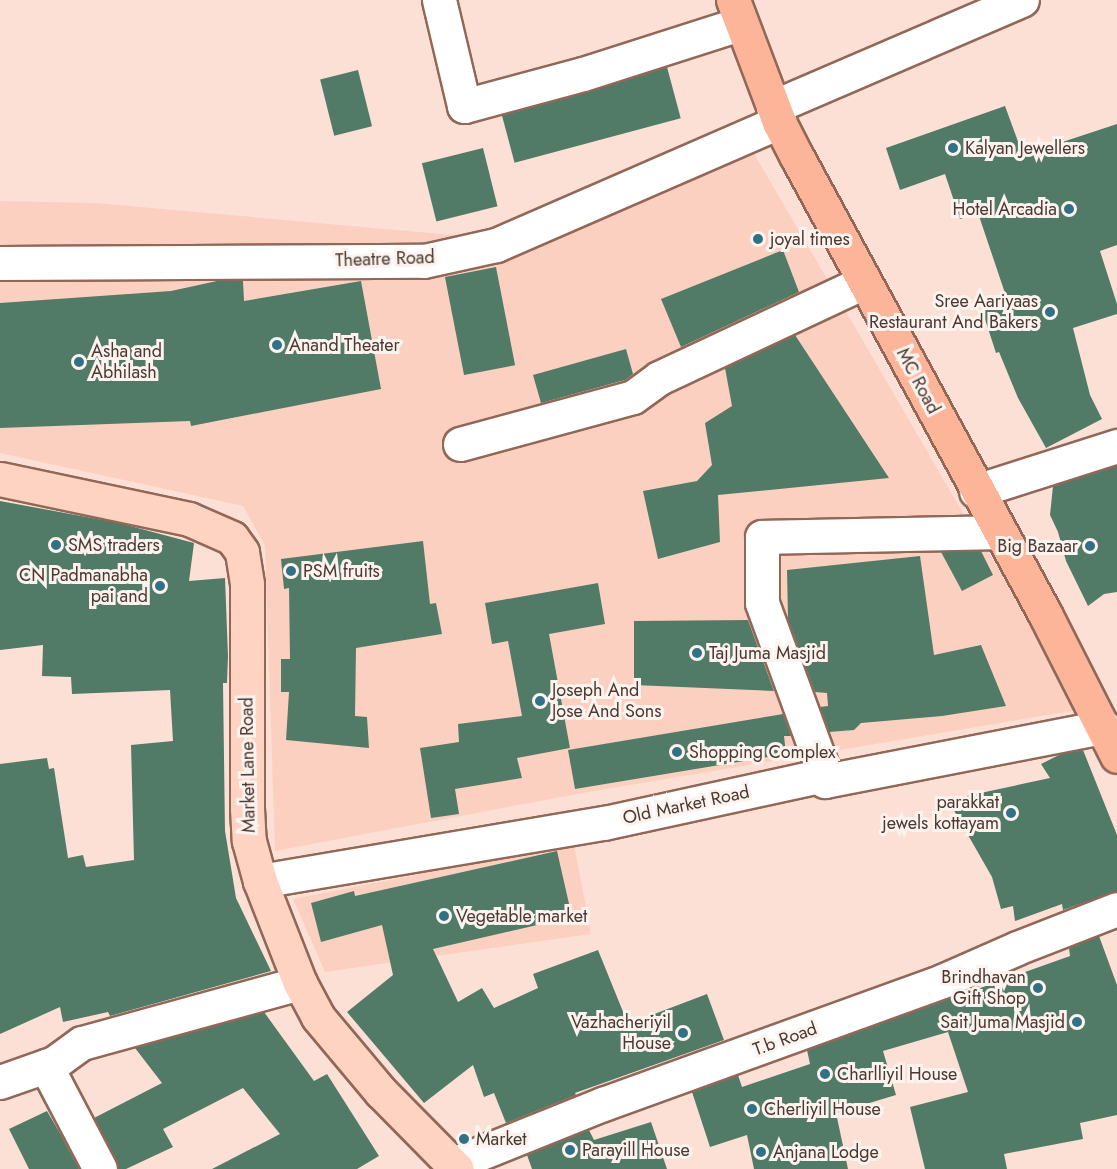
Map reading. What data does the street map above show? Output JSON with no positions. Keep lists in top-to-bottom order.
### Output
{
  "streets": {
    "highway": ["MC Road"],
    "main road": ["Market Lane Road"],
    "street": ["Theatre Road", "Old Market Road", "T.b Road"]
  },
  "crossings": [
    ["Theatre Road", "MC Road"],
    ["MC Road", "Old Market Road"],
    ["Market Lane Road", "Old Market Road"],
    ["Market Lane Road", "T.b Road"]
  ],
  "places": [
    "Kalyan Jewellers",
    "Hotel Arcadia",
    "joyal times",
    "Sree Aariyaas Restaurant And Bakers",
    "Anand Theater",
    "Asha and Abhilash",
    "SMS traders",
    "Big Bazaar",
    "PSM fruits",
    "CN Padmanabha pai and",
    "Taj Juma Masjid",
    "Joseph And Jose And Sons",
    "Shopping Complex",
    "parakkat jewels kottayam",
    "Vegetable market",
    "Brindhavan Gift Shop",
    "Sait Juma Masjid",
    "Vazhacheriyil House",
    "Charlliyil House",
    "Cherliyil House",
    "Market",
    "Parayill House",
    "Anjana Lodge"
  ]
}
